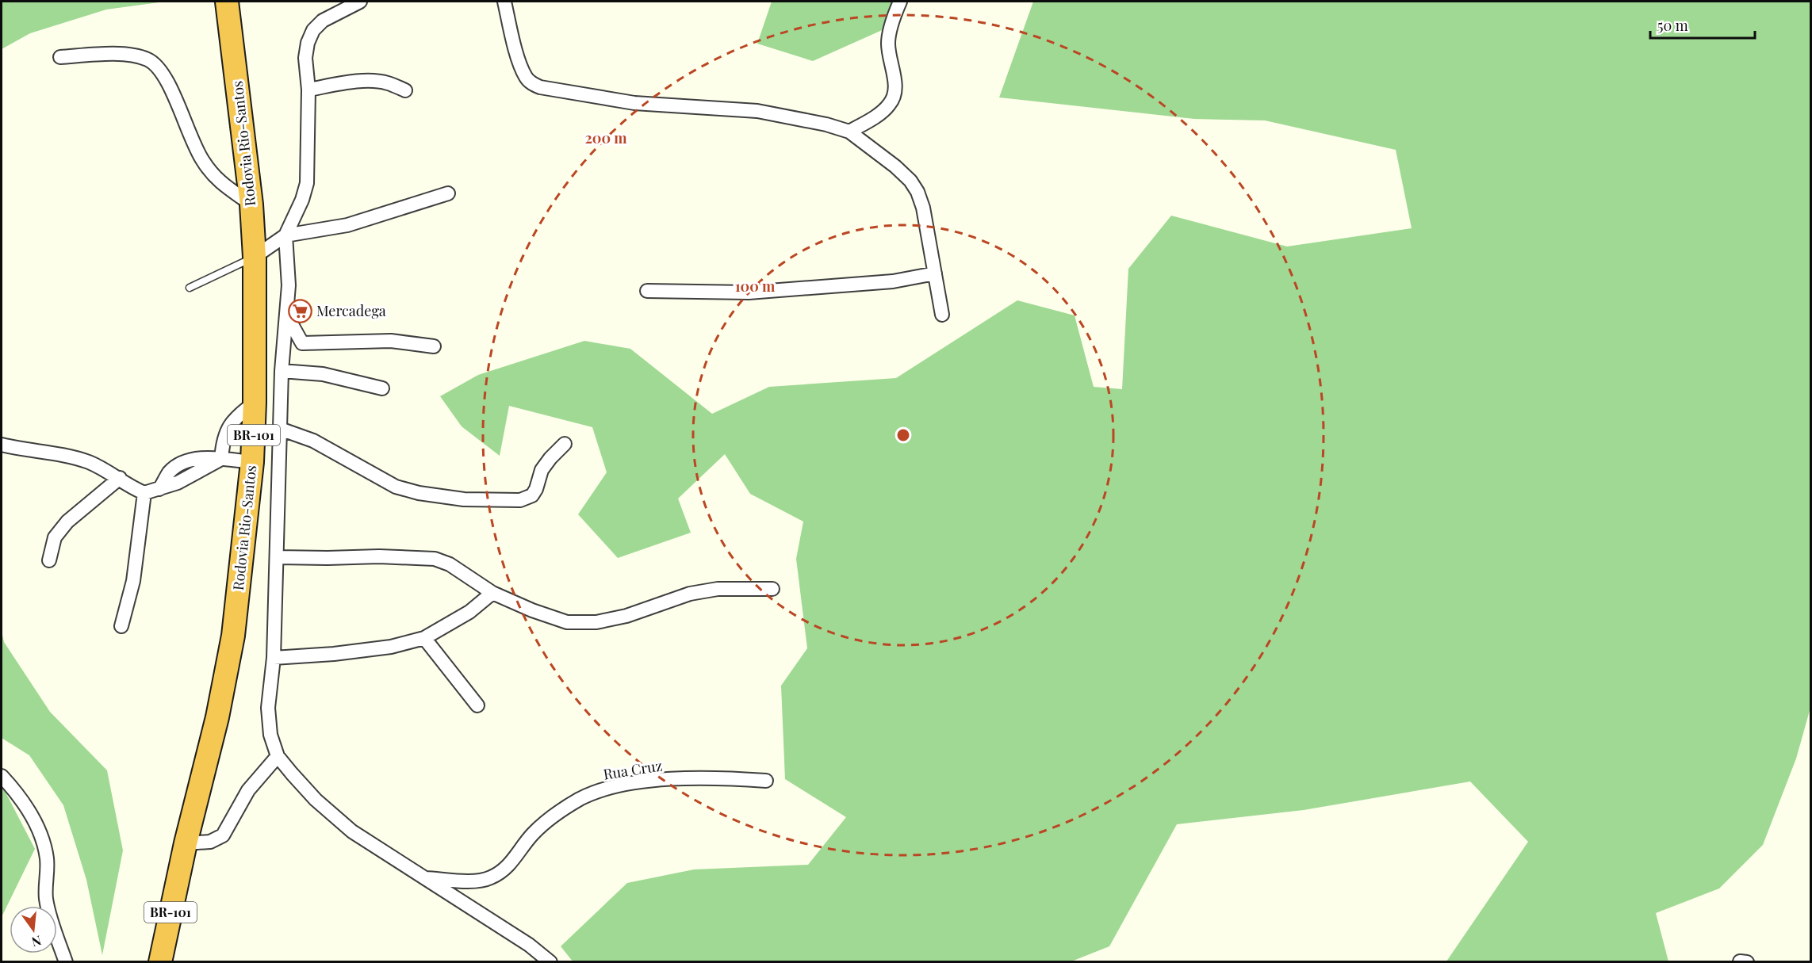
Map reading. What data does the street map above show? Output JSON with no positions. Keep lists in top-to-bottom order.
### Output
{
  "streets": {
    "highway": ["Rodovia Rio-Santos", "BR-101"],
    "street": ["Rua Cruz"]
  },
  "places": {
    "supermarket": ["Mercadega"]
  },
  "scale_bar": "50 m",
  "north": "bottom",
  "rings": ["200 m", "100 m"]
}
